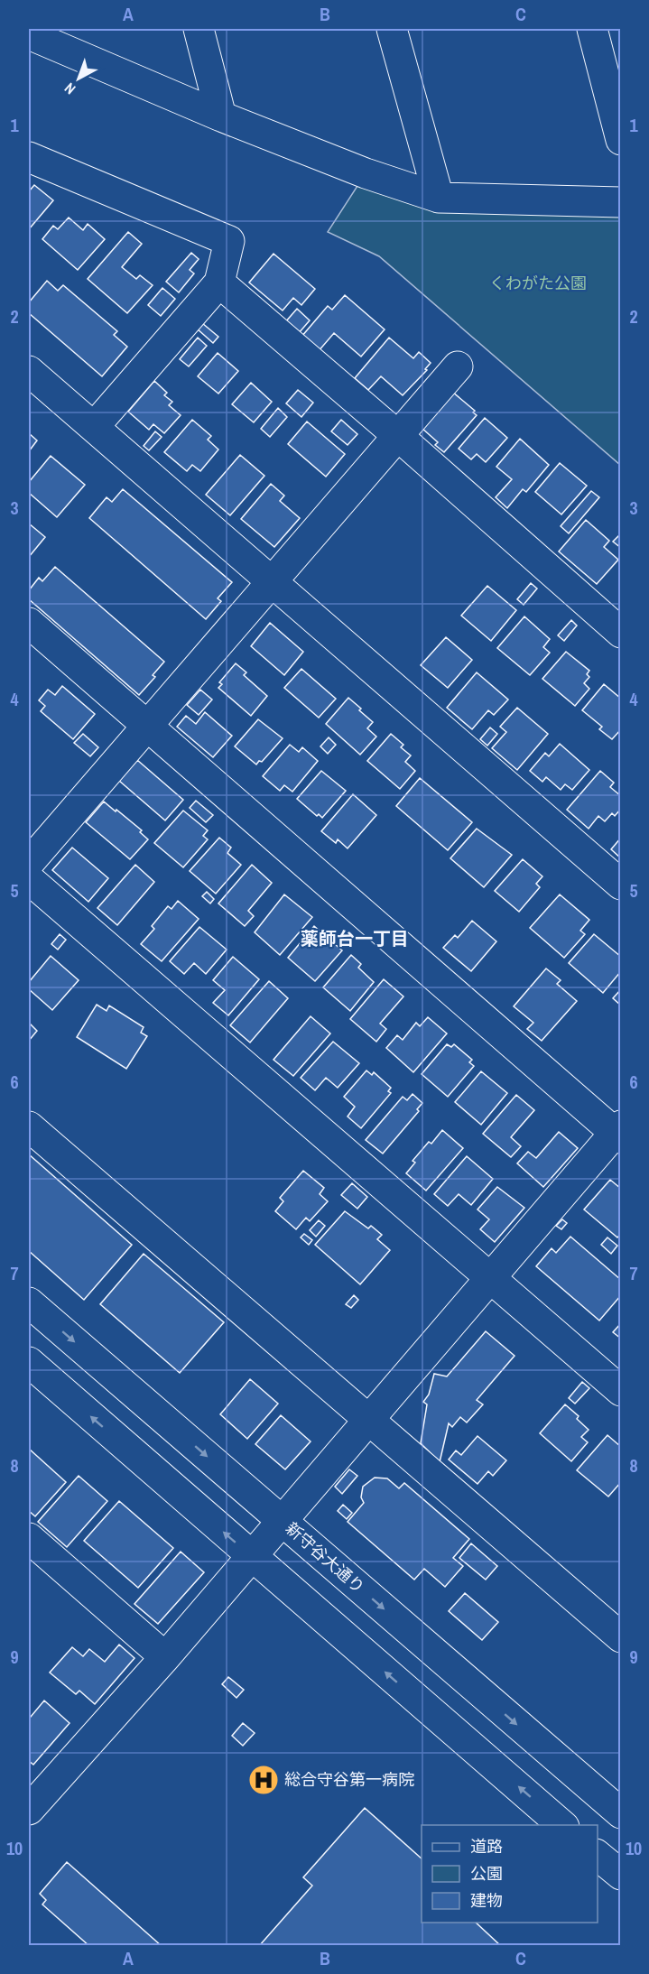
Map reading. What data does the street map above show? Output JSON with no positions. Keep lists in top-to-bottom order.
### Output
{
  "streets": {
    "street": ["新守谷大通り"]
  },
  "districts": ["薬師台一丁目"],
  "parks": ["くわがた公園"],
  "places": {
    "hospital": ["総合守谷第一病院"]
  },
  "legend": ["道路", "公園", "建物"],
  "north": "bottom left",
  "grid": {
    "columns": ["A", "B", "C"],
    "rows": [
      "1",
      "2",
      "3",
      "4",
      "5",
      "6",
      "7",
      "8",
      "9",
      "10"
    ]
  }
}
